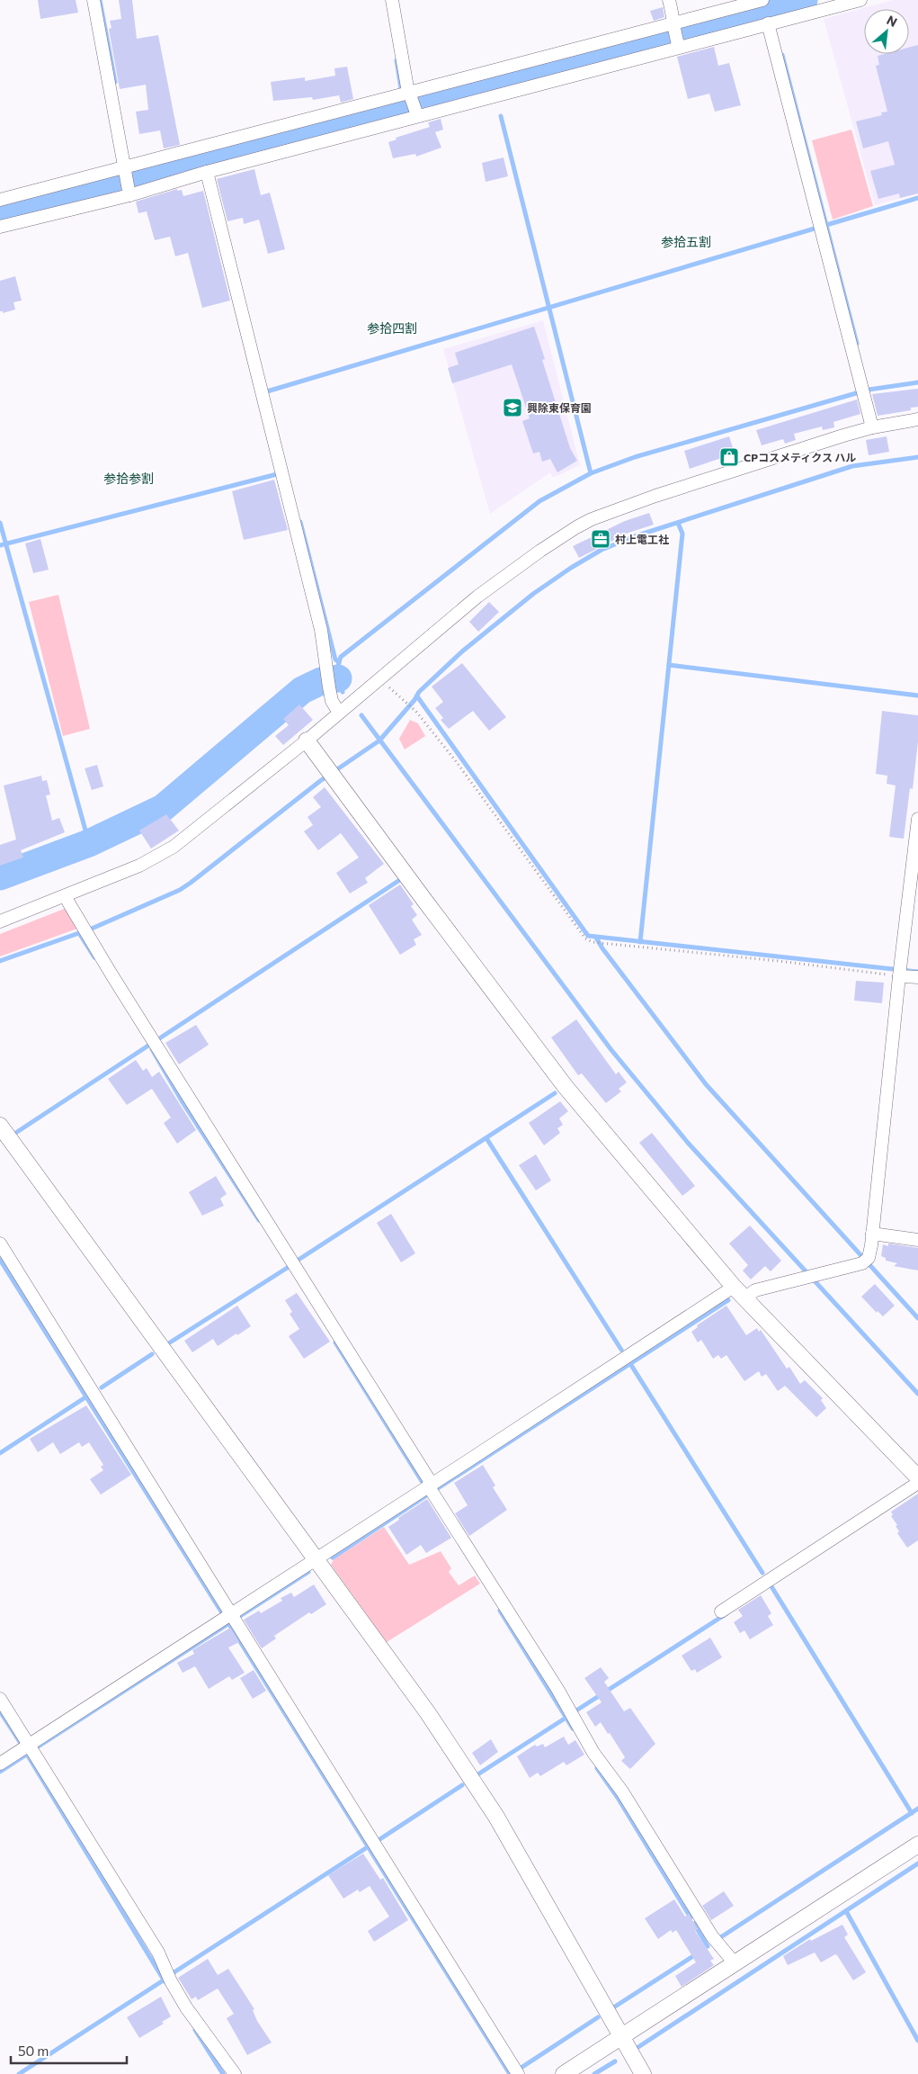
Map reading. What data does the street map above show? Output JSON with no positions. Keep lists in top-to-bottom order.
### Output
{
  "districts": ["参拾五割", "参拾四割", "参拾参割"],
  "places": {
    "school or university": ["興除東保育園"],
    "shop": ["CPコスメティクス ハル"],
    "office": ["村上電工社"]
  },
  "scale_bar": "50 m",
  "north": "top right"
}
